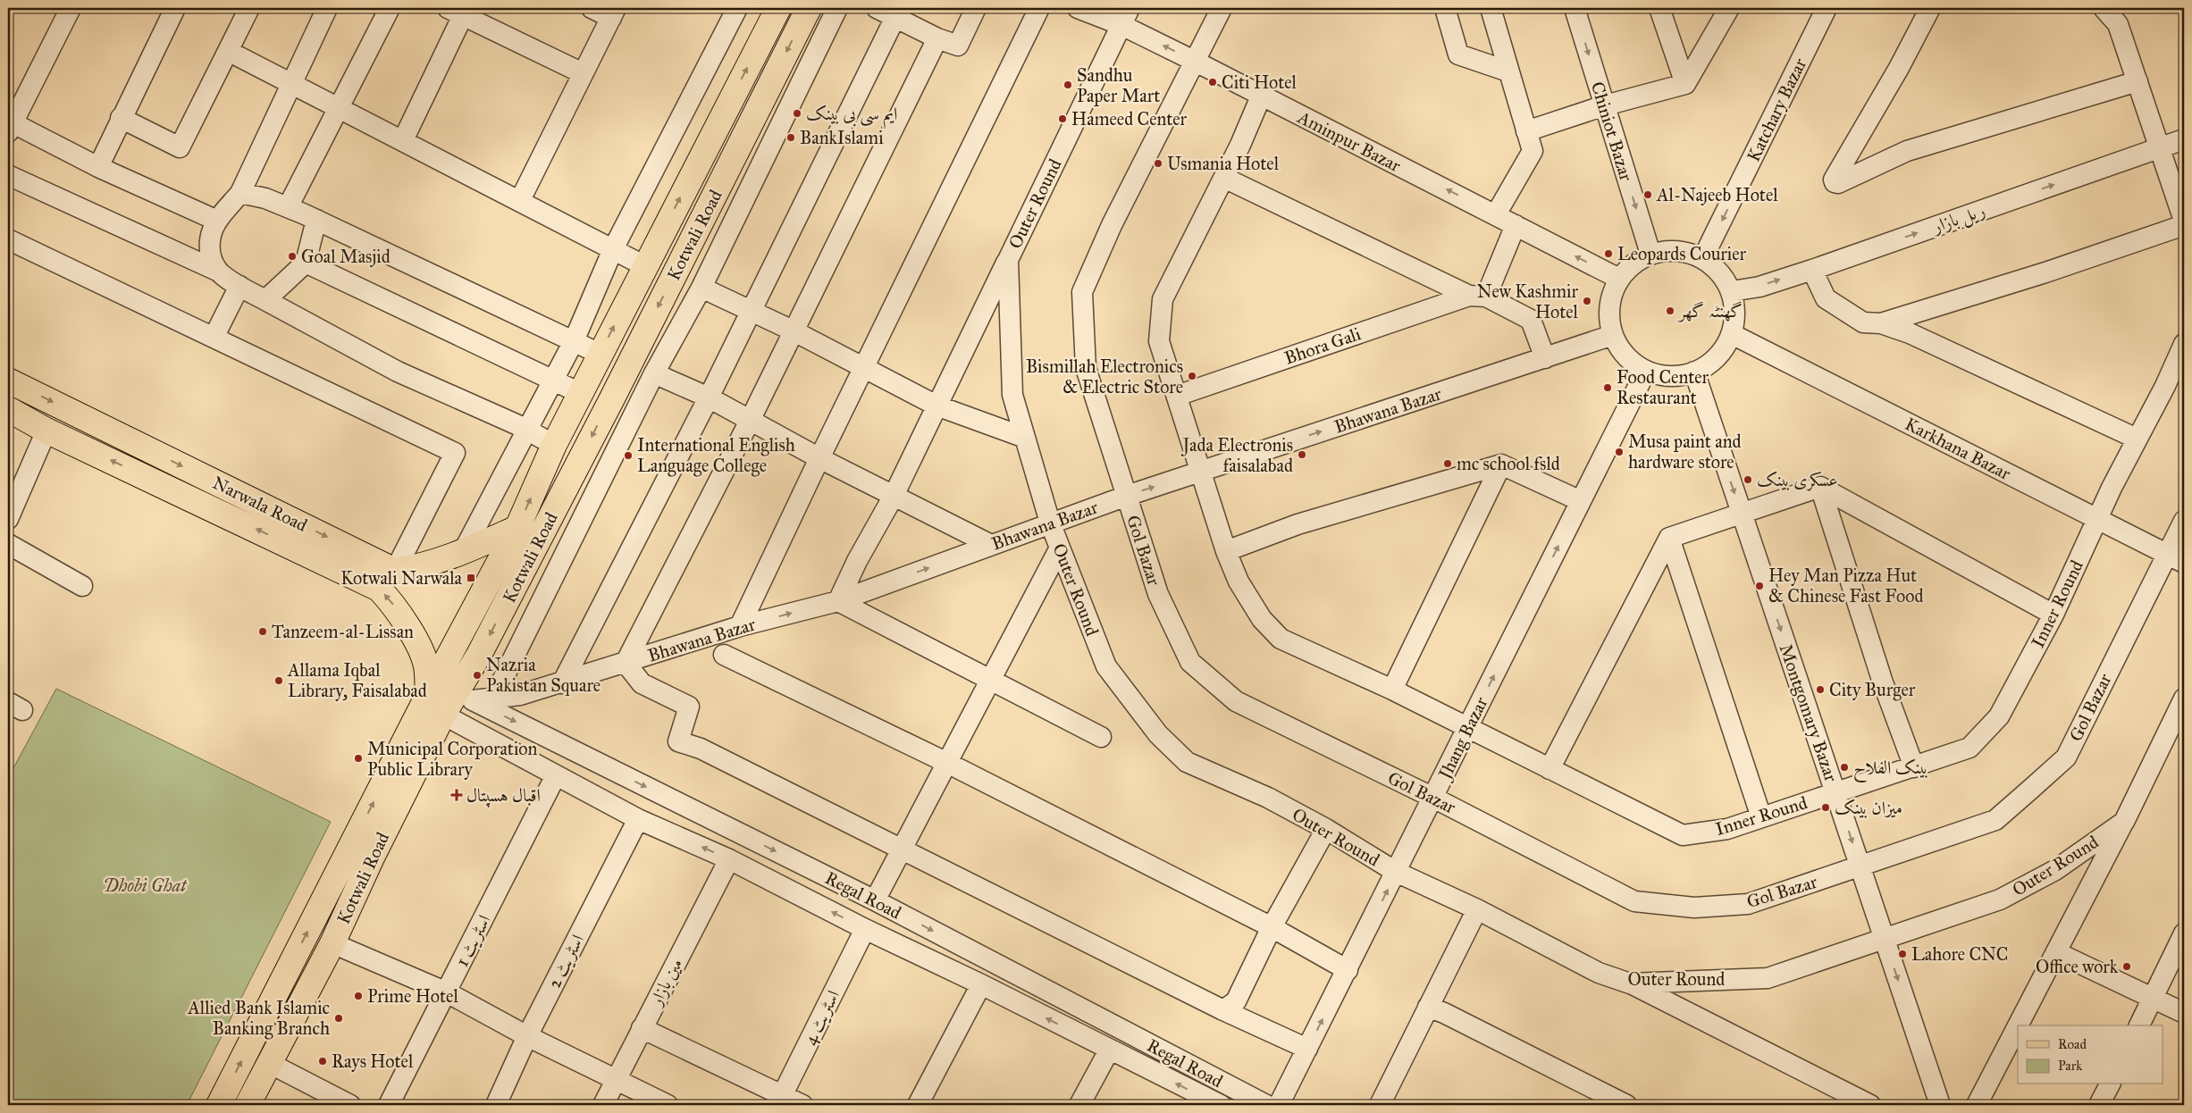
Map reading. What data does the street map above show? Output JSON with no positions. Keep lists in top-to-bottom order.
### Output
{
  "streets": {
    "main road": ["Kotwali Road", "Narwala Road"],
    "street": [
      "Katchary Bazar",
      "Chiniot Bazar",
      "Aminpur Bazar",
      "Outer Round",
      "ریل بازار",
      "Bhora Gali",
      "Bhawana Bazar",
      "Karkhana Bazar",
      "Gol Bazar",
      "Inner Round",
      "Montgomary Bazar",
      "Jhang Bazar",
      "Regal Road",
      "اسٹریٹ 1",
      "اسٹریٹ 2",
      "مین بازار",
      "اسٹریٹ 4"
    ]
  },
  "crossings": [
    ["Katchary Bazar", "Chiniot Bazar"],
    ["Katchary Bazar", "Aminpur Bazar"],
    ["Katchary Bazar", "ریل بازار"],
    ["Katchary Bazar", "Bhawana Bazar"],
    ["Katchary Bazar", "Karkhana Bazar"],
    ["Katchary Bazar", "Montgomary Bazar"],
    ["Katchary Bazar", "Jhang Bazar"],
    ["Chiniot Bazar", "Aminpur Bazar"],
    ["Chiniot Bazar", "ریل بازار"],
    ["Chiniot Bazar", "Bhawana Bazar"],
    ["Chiniot Bazar", "Karkhana Bazar"],
    ["Chiniot Bazar", "Montgomary Bazar"],
    ["Chiniot Bazar", "Jhang Bazar"],
    ["Aminpur Bazar", "Outer Round"],
    ["Aminpur Bazar", "ریل بازار"],
    ["Aminpur Bazar", "Bhawana Bazar"],
    ["Aminpur Bazar", "Karkhana Bazar"],
    ["Aminpur Bazar", "Gol Bazar"],
    ["Aminpur Bazar", "Inner Round"],
    ["Aminpur Bazar", "Montgomary Bazar"],
    ["Aminpur Bazar", "Jhang Bazar"],
    ["Outer Round", "Bhawana Bazar"],
    ["Outer Round", "Montgomary Bazar"],
    ["Outer Round", "Jhang Bazar"],
    ["ریل بازار", "Bhawana Bazar"],
    ["ریل بازار", "Karkhana Bazar"],
    ["ریل بازار", "Montgomary Bazar"],
    ["ریل بازار", "Jhang Bazar"],
    ["Kotwali Road", "Bhawana Bazar"],
    ["Kotwali Road", "Regal Road"],
    ["Bhora Gali", "Inner Round"],
    ["Bhawana Bazar", "Karkhana Bazar"],
    ["Bhawana Bazar", "Gol Bazar"],
    ["Bhawana Bazar", "Inner Round"],
    ["Bhawana Bazar", "Montgomary Bazar"],
    ["Bhawana Bazar", "Jhang Bazar"],
    ["Bhawana Bazar", "Regal Road"],
    ["Karkhana Bazar", "Gol Bazar"],
    ["Karkhana Bazar", "Inner Round"],
    ["Karkhana Bazar", "Montgomary Bazar"],
    ["Karkhana Bazar", "Jhang Bazar"],
    ["Gol Bazar", "Montgomary Bazar"],
    ["Gol Bazar", "Jhang Bazar"],
    ["Inner Round", "Montgomary Bazar"],
    ["Inner Round", "Jhang Bazar"],
    ["Montgomary Bazar", "Jhang Bazar"],
    ["Regal Road", "اسٹریٹ 1"],
    ["Regal Road", "اسٹریٹ 2"],
    ["Regal Road", "مین بازار"],
    ["Regal Road", "اسٹریٹ 4"]
  ],
  "parks": ["Dhobi Ghat"],
  "places": {
    "other": [
      "Citi Hotel",
      "Sandhu Paper Mart",
      "ایم سی بی بینک",
      "Hameed Center",
      "BankIslami",
      "Usmania Hotel",
      "Al-Najeeb Hotel",
      "Leopards Courier",
      "Goal Masjid",
      "New Kashmir Hotel",
      "گھنٹہ گھر",
      "Bismillah Electronics & Electric Store",
      "Food Center Restaurant",
      "Musa paint and hardware store",
      "Jada Electronis faisalabad",
      "International English Language College",
      "mc school fsld",
      "عسکری بینک",
      "Hey Man Pizza Hut & Chinese Fast Food",
      "Tanzeem-al-Lissan",
      "Nazria Pakistan Square",
      "Allama Iqbal Library, Faisalabad",
      "City Burger",
      "Municipal Corporation Public Library",
      "بینک الفلاح",
      "میزان بینک",
      "Lahore CNC",
      "Office work",
      "Prime Hotel",
      "Allied Bank Islamic Banking Branch",
      "Rays Hotel"
    ],
    "transit": ["Kotwali Narwala"],
    "health": ["اقبال ہسپتال"]
  },
  "legend": ["Road", "Park"]
}
